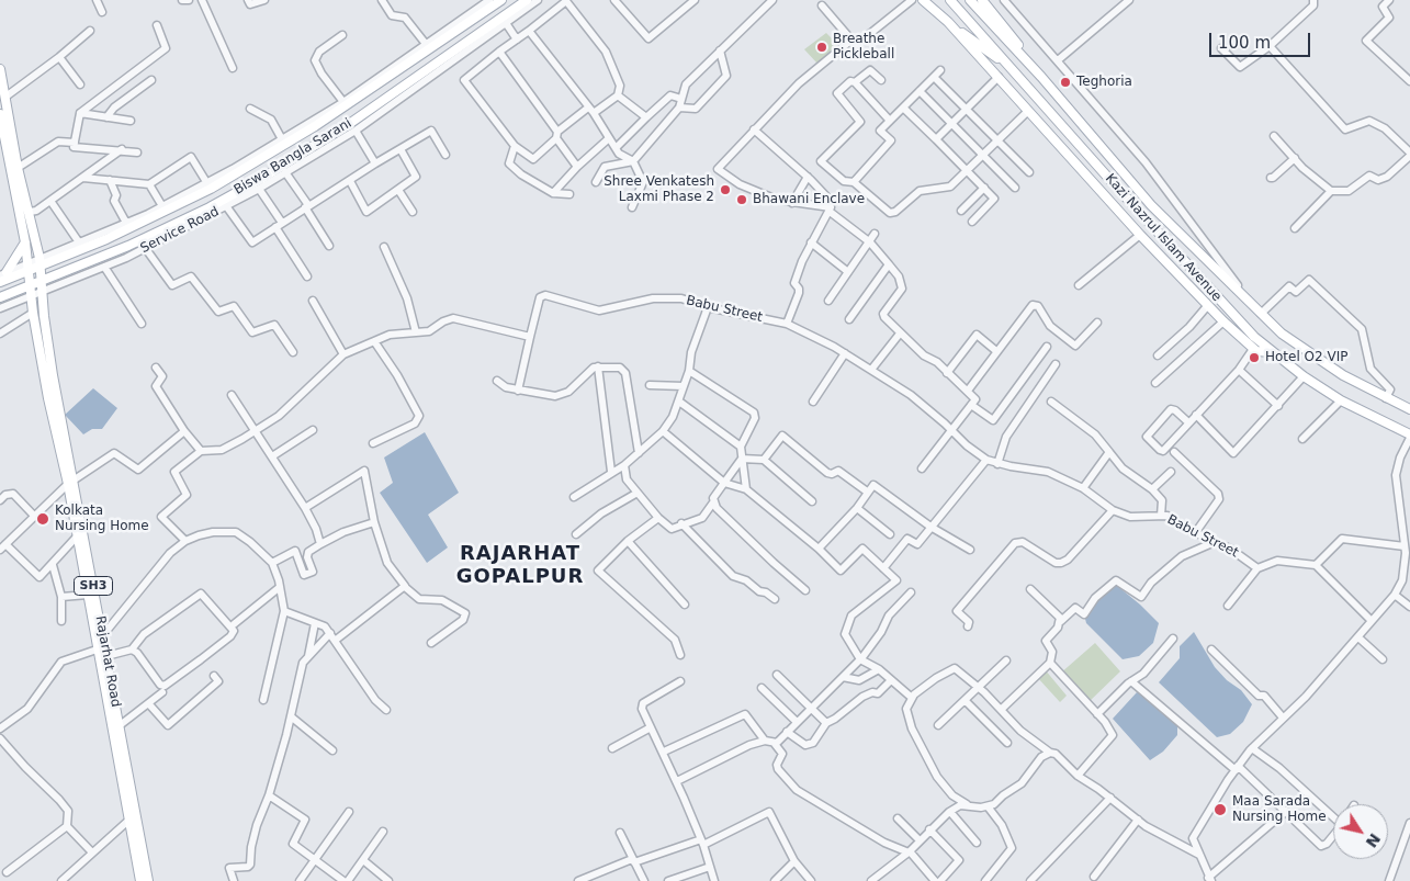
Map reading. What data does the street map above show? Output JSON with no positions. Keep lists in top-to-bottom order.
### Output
{
  "streets": {
    "main road": [
      "Biswa Bangla Sarani",
      "Kazi Nazrul Islam Avenue",
      "SH3",
      "Rajarhat Road"
    ],
    "street": ["Service Road", "Babu Street"]
  },
  "crossings": [
    ["Biswa Bangla Sarani", "Service Road"],
    ["Biswa Bangla Sarani", "SH3"],
    ["Biswa Bangla Sarani", "Rajarhat Road"],
    ["Service Road", "SH3"],
    ["Service Road", "Rajarhat Road"],
    ["SH3", "Rajarhat Road"]
  ],
  "districts": ["RAJARHAT GOPALPUR"],
  "places": [
    "Breathe Pickleball",
    "Teghoria",
    "Shree Venkatesh Laxmi Phase 2",
    "Bhawani Enclave",
    "Hotel O2 VIP",
    "Kolkata Nursing Home",
    "Maa Sarada Nursing Home"
  ],
  "scale_bar": "100 m",
  "north": "bottom right"
}
